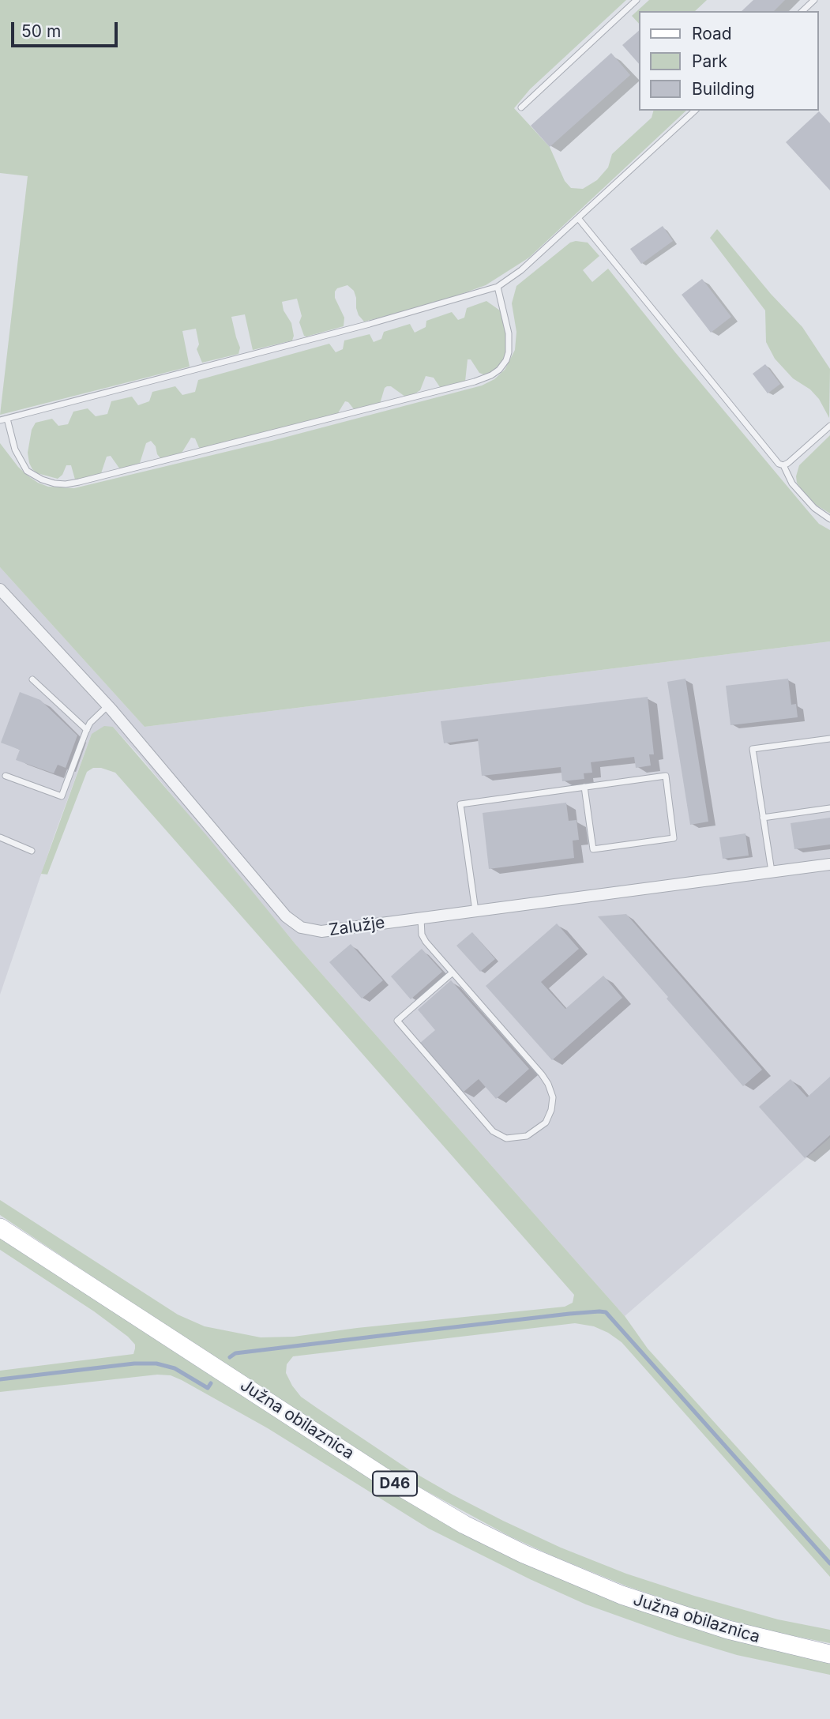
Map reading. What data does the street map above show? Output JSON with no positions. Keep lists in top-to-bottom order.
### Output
{
  "streets": {
    "main road": ["Južna obilaznica", "D46"],
    "street": ["Zalužje"]
  },
  "legend": ["Road", "Park", "Building"],
  "scale_bar": "50 m"
}
